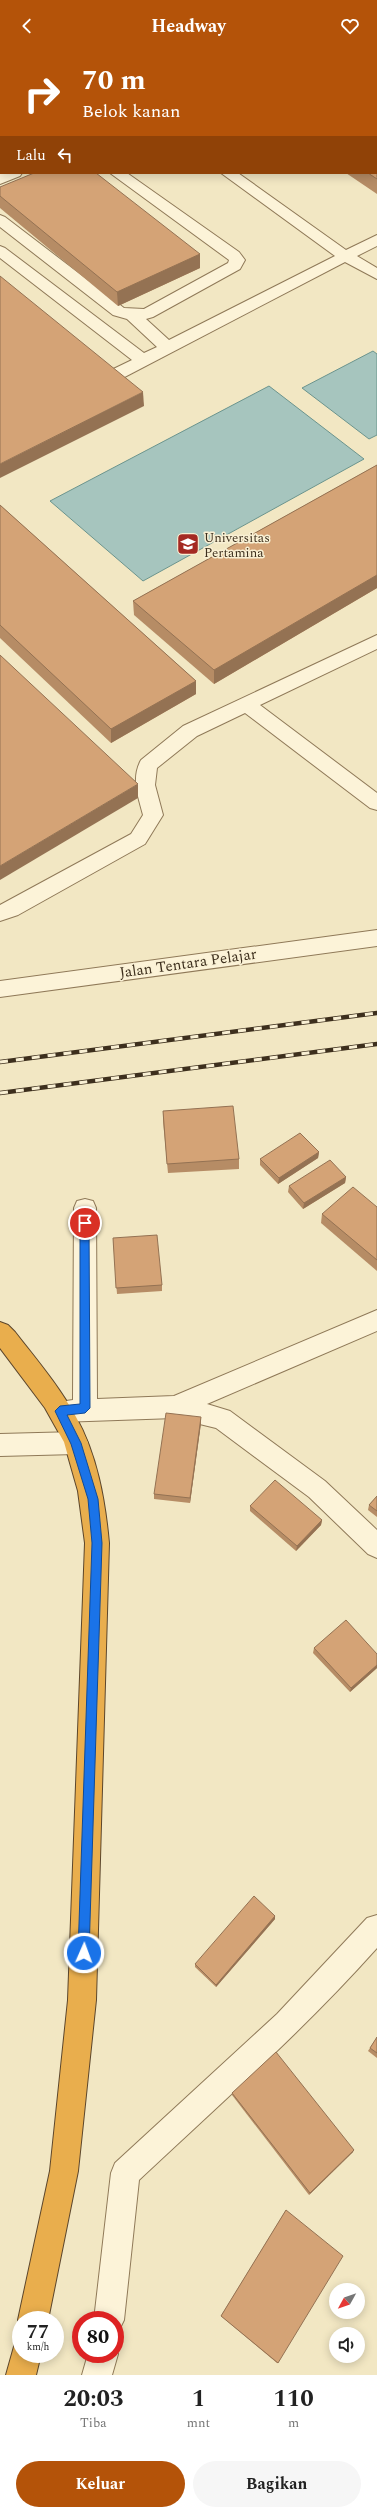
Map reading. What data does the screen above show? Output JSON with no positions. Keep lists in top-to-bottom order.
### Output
{
  "streets": {
    "street": ["Jalan Tentara Pelajar"]
  },
  "places": {
    "school or university": ["Universitas Pertamina"]
  },
  "north": "bottom left",
  "page": {
    "header": "Headway",
    "turn": ["70 m", "Belok kanan"],
    "then": "Lalu",
    "speed": "77 km/h",
    "limit": "80",
    "eta": [
      "20:03",
      "Tiba",
      "1",
      "mnt",
      "110",
      "m"
    ],
    "buttons": ["Keluar", "Bagikan"]
  }
}
